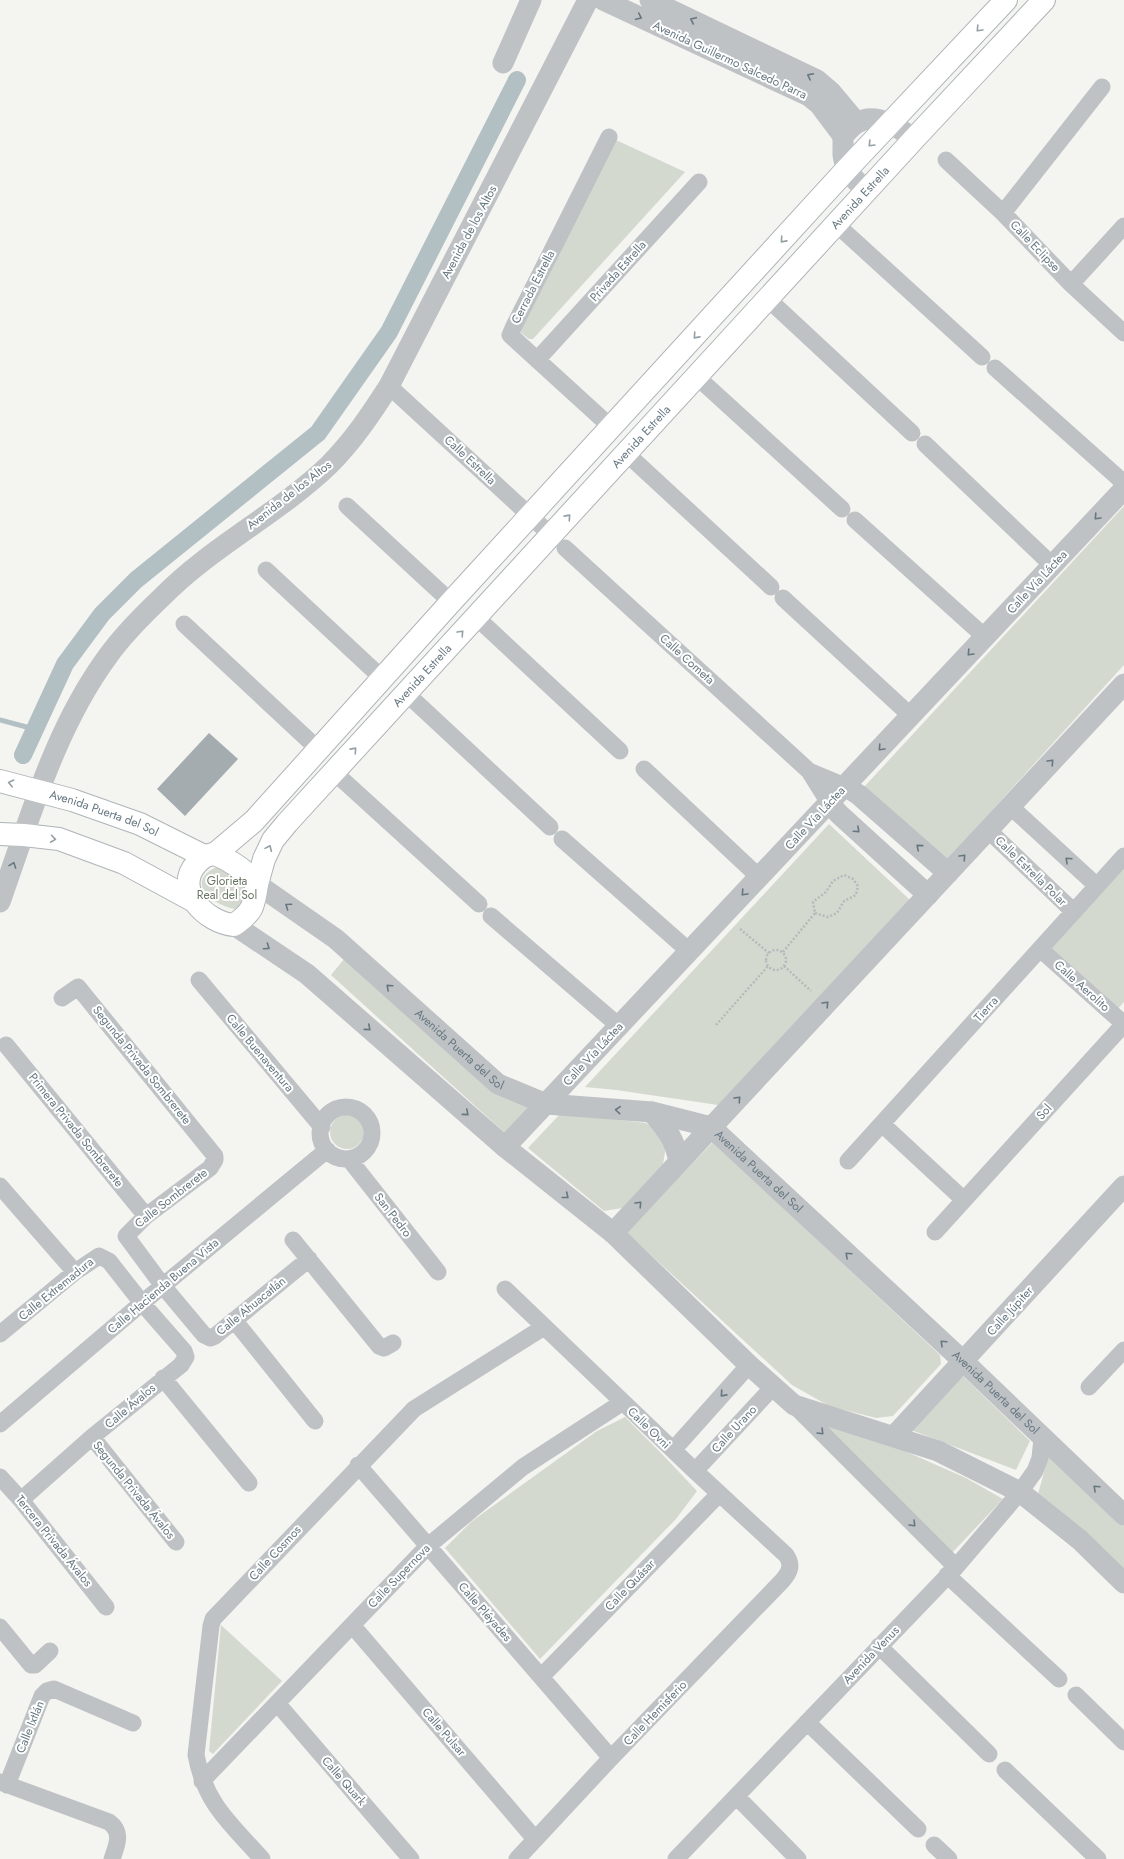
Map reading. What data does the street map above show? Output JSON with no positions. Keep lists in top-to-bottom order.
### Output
{
  "streets": {
    "main road": ["Avenida Estrella", "Avenida Puerta del Sol"],
    "street": [
      "Avenida Guillermo Salcedo Parra",
      "Avenida de los Altos",
      "Calle Eclipse",
      "Privada Estrella",
      "Cerrada Estrella",
      "Calle Estrella",
      "Calle Vía Láctea",
      "Calle Cometa",
      "Calle Estrella Polar",
      "Calle Aerolito",
      "Tierra",
      "Calle Buenaventura",
      "Segunda Privada Sombrerete",
      "Sol",
      "Primera Privada Sombrerete",
      "Calle Sombrerete",
      "San Pedro",
      "Calle Hacienda Buena Vista",
      "Calle Extremadura",
      "Calle Ahuacatlán",
      "Calle Júpiter",
      "Calle Ávalos",
      "Calle Ovni",
      "Calle Urano",
      "Segunda Privada Ávalos",
      "Tercera Privada Ávalos",
      "Calle Cosmos",
      "Calle Supernova",
      "Calle Quásar",
      "Calle Pléyades",
      "Avenida Venus",
      "Calle Hemisferio",
      "Calle Ixtlán",
      "Calle Pulsar",
      "Calle Quark"
    ]
  },
  "crossings": [
    ["Avenida Estrella", "Calle Estrella"],
    ["Avenida Estrella", "Calle Cometa"],
    ["Avenida Estrella", "Avenida Puerta del Sol"],
    ["Avenida de los Altos", "Calle Estrella"],
    ["Avenida de los Altos", "Avenida Puerta del Sol"],
    ["Privada Estrella", "Cerrada Estrella"],
    ["Calle Estrella", "Calle Cometa"],
    ["Calle Vía Láctea", "Calle Cometa"],
    ["Calle Vía Láctea", "Avenida Puerta del Sol"],
    ["Avenida Puerta del Sol", "Calle Júpiter"],
    ["Avenida Puerta del Sol", "Avenida Venus"],
    ["Calle Estrella Polar", "Tierra"],
    ["Calle Aerolito", "Tierra"],
    ["Calle Aerolito", "Sol"],
    ["Calle Buenaventura", "San Pedro"],
    ["Calle Buenaventura", "Calle Hacienda Buena Vista"],
    ["Segunda Privada Sombrerete", "Calle Sombrerete"],
    ["Primera Privada Sombrerete", "Calle Sombrerete"],
    ["Calle Sombrerete", "Calle Hacienda Buena Vista"],
    ["Calle Sombrerete", "Calle Ahuacatlán"],
    ["San Pedro", "Calle Hacienda Buena Vista"],
    ["Calle Hacienda Buena Vista", "Calle Extremadura"],
    ["Calle Hacienda Buena Vista", "Calle Ahuacatlán"],
    ["Calle Hacienda Buena Vista", "Calle Ávalos"],
    ["Calle Extremadura", "Calle Ávalos"],
    ["Calle Ávalos", "Segunda Privada Ávalos"],
    ["Calle Ávalos", "Tercera Privada Ávalos"],
    ["Calle Ovni", "Calle Urano"],
    ["Calle Ovni", "Calle Cosmos"],
    ["Calle Ovni", "Calle Supernova"],
    ["Calle Ovni", "Calle Quásar"],
    ["Calle Ovni", "Calle Hemisferio"],
    ["Calle Cosmos", "Calle Supernova"],
    ["Calle Cosmos", "Calle Pléyades"],
    ["Calle Supernova", "Calle Pléyades"],
    ["Calle Supernova", "Calle Pulsar"],
    ["Calle Supernova", "Calle Quark"],
    ["Calle Quásar", "Calle Pléyades"],
    ["Calle Pléyades", "Calle Hemisferio"],
    ["Calle Hemisferio", "Calle Pulsar"]
  ],
  "one_way": ["Avenida Puerta del Sol"],
  "parks": ["Glorieta Real del Sol"]
}
